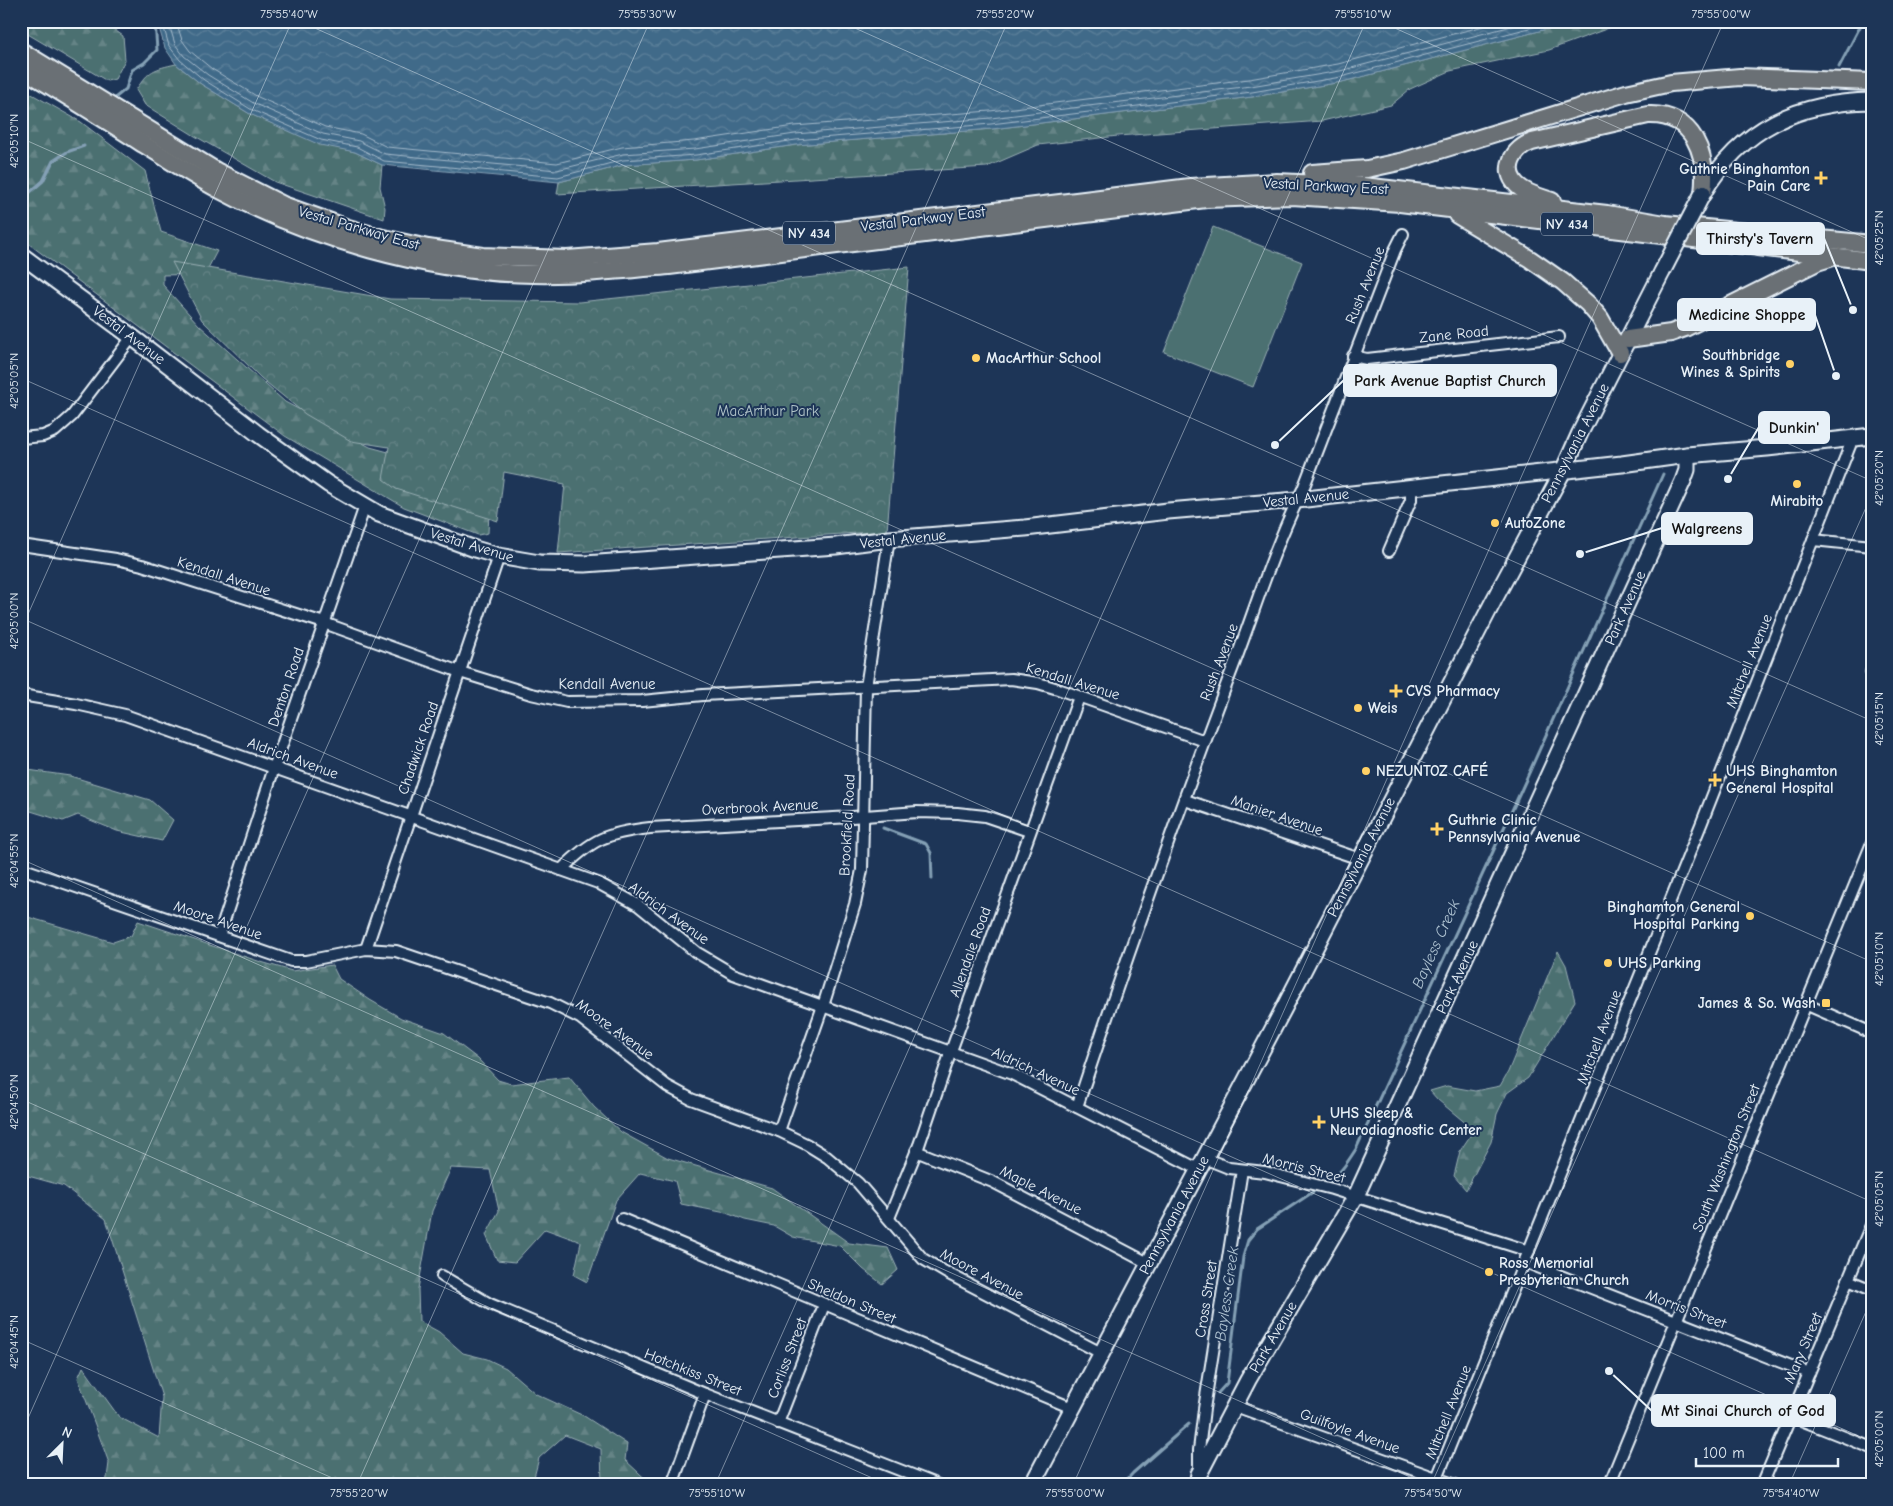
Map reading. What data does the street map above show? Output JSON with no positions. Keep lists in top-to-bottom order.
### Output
{
  "streets": {
    "main road": ["Vestal Parkway East", "NY 434"],
    "street": [
      "Rush Avenue",
      "Zane Road",
      "Vestal Avenue",
      "Pennsylvania Avenue",
      "Kendall Avenue",
      "Park Avenue",
      "Mitchell Avenue",
      "Denton Road",
      "Chadwick Road",
      "Aldrich Avenue",
      "Overbrook Avenue",
      "Manier Avenue",
      "Brookfield Road",
      "Moore Avenue",
      "Allendale Road",
      "South Washington Street",
      "Morris Street",
      "Maple Avenue",
      "Cross Street",
      "Sheldon Street",
      "Mary Street",
      "Corliss Street",
      "Hotchkiss Street",
      "Guilfoyle Avenue"
    ]
  },
  "crossings": [
    ["Rush Avenue", "Zane Road"],
    ["Rush Avenue", "Vestal Avenue"],
    ["Rush Avenue", "Kendall Avenue"],
    ["Rush Avenue", "Aldrich Avenue"],
    ["Rush Avenue", "Manier Avenue"],
    ["Vestal Avenue", "Pennsylvania Avenue"],
    ["Vestal Avenue", "Park Avenue"],
    ["Vestal Avenue", "Mitchell Avenue"],
    ["Vestal Avenue", "Denton Road"],
    ["Vestal Avenue", "Chadwick Road"],
    ["Vestal Avenue", "Brookfield Road"],
    ["Pennsylvania Avenue", "Aldrich Avenue"],
    ["Pennsylvania Avenue", "Manier Avenue"],
    ["Pennsylvania Avenue", "Moore Avenue"],
    ["Pennsylvania Avenue", "Maple Avenue"],
    ["Pennsylvania Avenue", "Sheldon Street"],
    ["Kendall Avenue", "Denton Road"],
    ["Kendall Avenue", "Chadwick Road"],
    ["Kendall Avenue", "Brookfield Road"],
    ["Kendall Avenue", "Allendale Road"],
    ["Park Avenue", "Morris Street"],
    ["Park Avenue", "Cross Street"],
    ["Park Avenue", "Guilfoyle Avenue"],
    ["Mitchell Avenue", "Morris Street"],
    ["Mitchell Avenue", "Guilfoyle Avenue"],
    ["Denton Road", "Aldrich Avenue"],
    ["Denton Road", "Moore Avenue"],
    ["Chadwick Road", "Aldrich Avenue"],
    ["Chadwick Road", "Moore Avenue"],
    ["Aldrich Avenue", "Overbrook Avenue"],
    ["Aldrich Avenue", "Brookfield Road"],
    ["Aldrich Avenue", "Allendale Road"],
    ["Overbrook Avenue", "Brookfield Road"],
    ["Overbrook Avenue", "Allendale Road"],
    ["Brookfield Road", "Moore Avenue"],
    ["Moore Avenue", "Allendale Road"],
    ["Allendale Road", "Maple Avenue"],
    ["South Washington Street", "Morris Street"],
    ["Morris Street", "Cross Street"],
    ["Morris Street", "Mary Street"],
    ["Sheldon Street", "Corliss Street"],
    ["Corliss Street", "Hotchkiss Street"]
  ],
  "water": ["Bayless Creek"],
  "parks": ["MacArthur Park"],
  "places": {
    "health": [
      "Guthrie Binghamton Pain Care",
      "CVS Pharmacy",
      "UHS Binghamton General Hospital",
      "Guthrie Clinic Pennsylvania Avenue",
      "UHS Sleep & Neurodiagnostic Center"
    ],
    "other": [
      "Thirsty's Tavern",
      "MacArthur School",
      "Southbridge Wines & Spirits",
      "Medicine Shoppe",
      "Park Avenue Baptist Church",
      "Dunkin'",
      "Mirabito",
      "AutoZone",
      "Walgreens",
      "Weis",
      "NEZUNTOZ CAFÉ",
      "Binghamton General Hospital Parking",
      "UHS Parking",
      "Ross Memorial Presbyterian Church",
      "Mt Sinai Church of God"
    ],
    "transit": ["James & So. Wash"]
  },
  "scale_bar": "100 m",
  "north": "top right",
  "coordinates": [
    "75°55'40\"W",
    "75°55'30\"W",
    "75°55'20\"W",
    "75°55'10\"W",
    "75°55'00\"W",
    "42°05'10\"N",
    "42°05'25\"N",
    "42°05'05\"N",
    "42°05'20\"N",
    "42°05'00\"N",
    "42°05'15\"N",
    "42°04'55\"N",
    "42°04'50\"N",
    "42°04'45\"N",
    "75°54'50\"W",
    "75°54'40\"W"
  ]
}
